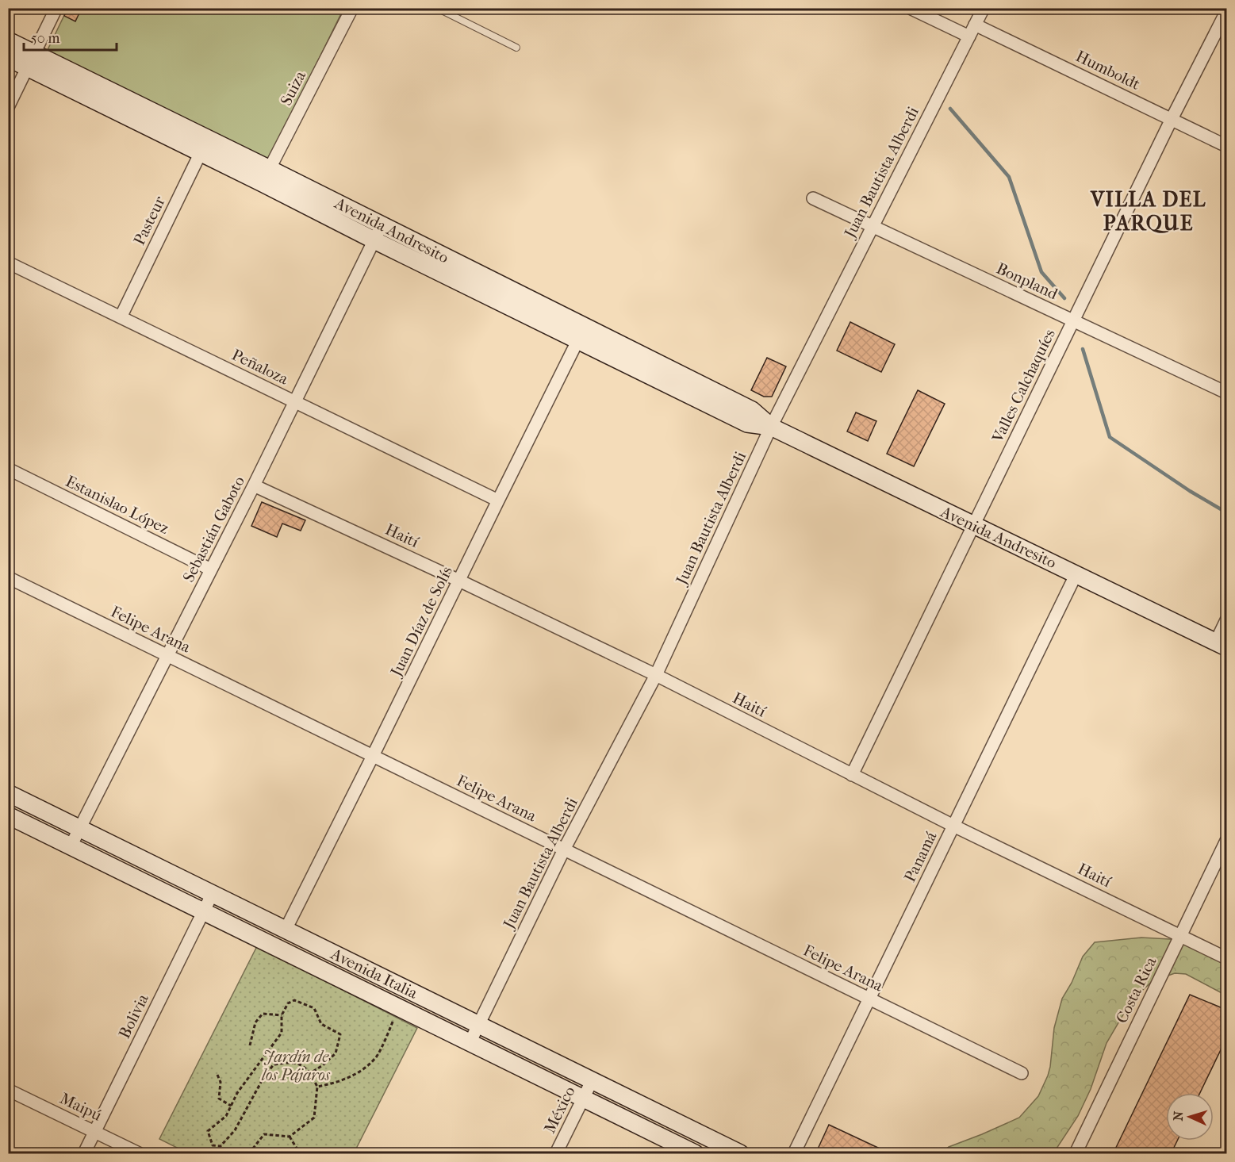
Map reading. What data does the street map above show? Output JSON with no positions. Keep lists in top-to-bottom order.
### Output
{
  "streets": {
    "main road": ["Avenida Andresito", "Avenida Italia"],
    "street": [
      "Humboldt",
      "Suiza",
      "Juan Bautista Alberdi",
      "Pasteur",
      "Bonpland",
      "Peñaloza",
      "Valles Calchaquíes",
      "Estanislao López",
      "Sebastián Gaboto",
      "Haití",
      "Juan Díaz de Solís",
      "Felipe Arana",
      "Panamá",
      "Costa Rica",
      "Bolivia",
      "Maipú",
      "México"
    ]
  },
  "crossings": [
    ["Humboldt", "Juan Bautista Alberdi"],
    ["Humboldt", "Valles Calchaquíes"],
    ["Suiza", "Avenida Andresito"],
    ["Juan Bautista Alberdi", "Avenida Andresito"],
    ["Juan Bautista Alberdi", "Bonpland"],
    ["Juan Bautista Alberdi", "Haití"],
    ["Juan Bautista Alberdi", "Felipe Arana"],
    ["Juan Bautista Alberdi", "Avenida Italia"],
    ["Pasteur", "Avenida Andresito"],
    ["Pasteur", "Peñaloza"],
    ["Avenida Andresito", "Valles Calchaquíes"],
    ["Avenida Andresito", "Sebastián Gaboto"],
    ["Avenida Andresito", "Juan Díaz de Solís"],
    ["Avenida Andresito", "Panamá"],
    ["Bonpland", "Valles Calchaquíes"],
    ["Peñaloza", "Sebastián Gaboto"],
    ["Peñaloza", "Juan Díaz de Solís"],
    ["Valles Calchaquíes", "Haití"],
    ["Estanislao López", "Sebastián Gaboto"],
    ["Sebastián Gaboto", "Haití"],
    ["Sebastián Gaboto", "Felipe Arana"],
    ["Sebastián Gaboto", "Avenida Italia"],
    ["Haití", "Juan Díaz de Solís"],
    ["Haití", "Panamá"],
    ["Haití", "Costa Rica"],
    ["Juan Díaz de Solís", "Felipe Arana"],
    ["Juan Díaz de Solís", "Avenida Italia"],
    ["Felipe Arana", "Panamá"],
    ["Avenida Italia", "Bolivia"],
    ["Avenida Italia", "México"],
    ["Bolivia", "Maipú"]
  ],
  "districts": ["VILLA DEL PARQUE"],
  "parks": ["Jardín de los Pájaros"],
  "scale_bar": "50 m",
  "north": "left"
}
